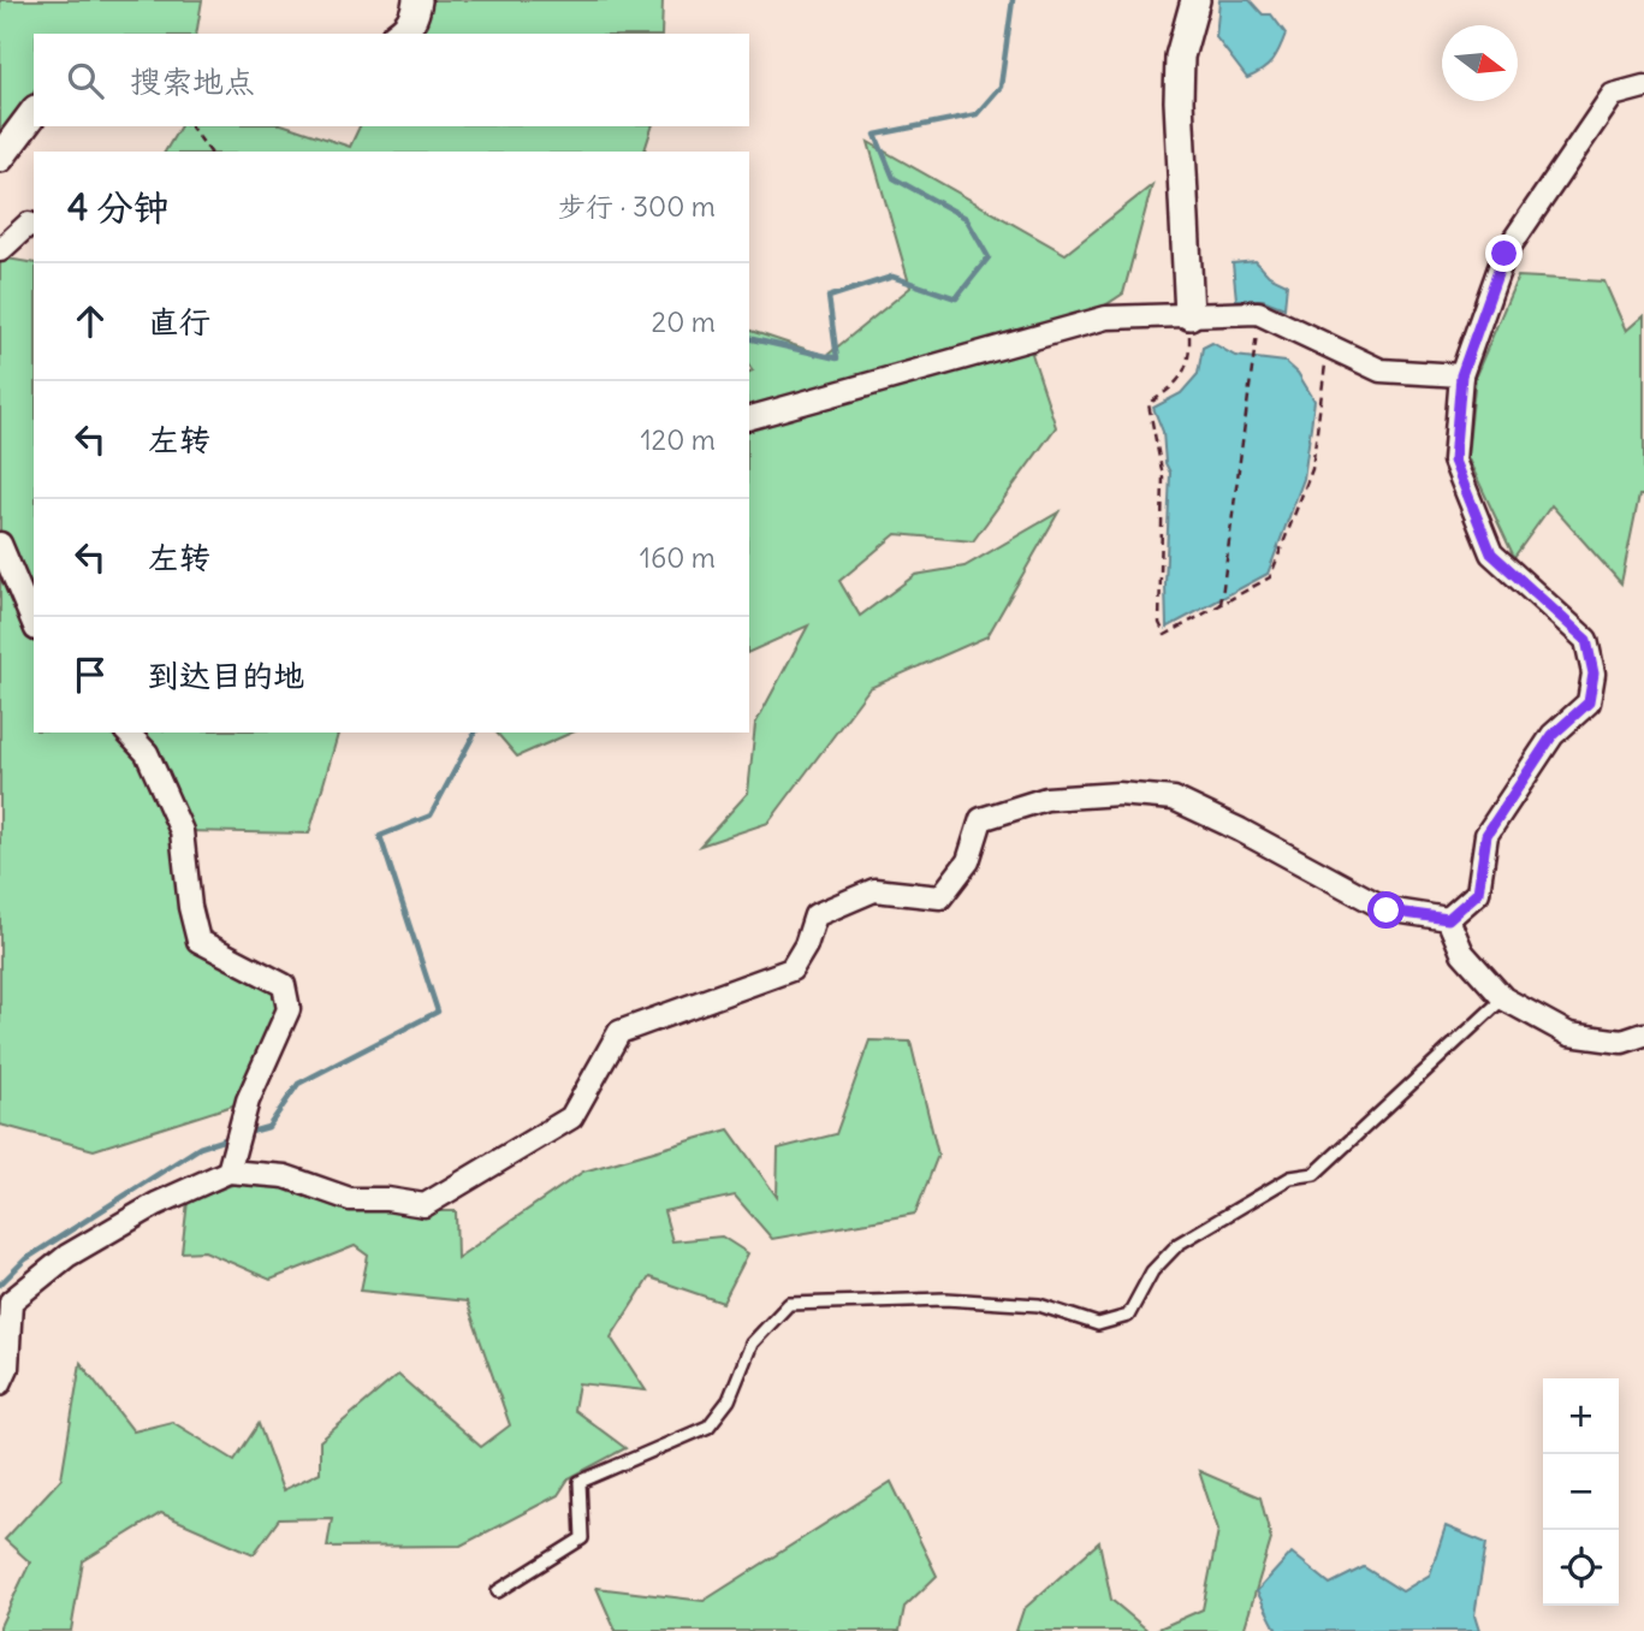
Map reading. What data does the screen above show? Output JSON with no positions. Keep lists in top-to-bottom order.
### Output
{
  "north": "right",
  "page": {
    "search": "搜索地点",
    "heading": ["4 分钟", "步行 · 300 m"],
    "list": [
      ["直行", "20 m"],
      ["左转", "120 m"],
      ["左转", "160 m"],
      "到达目的地"
    ],
    "map_buttons": ["+", "−"]
  }
}
